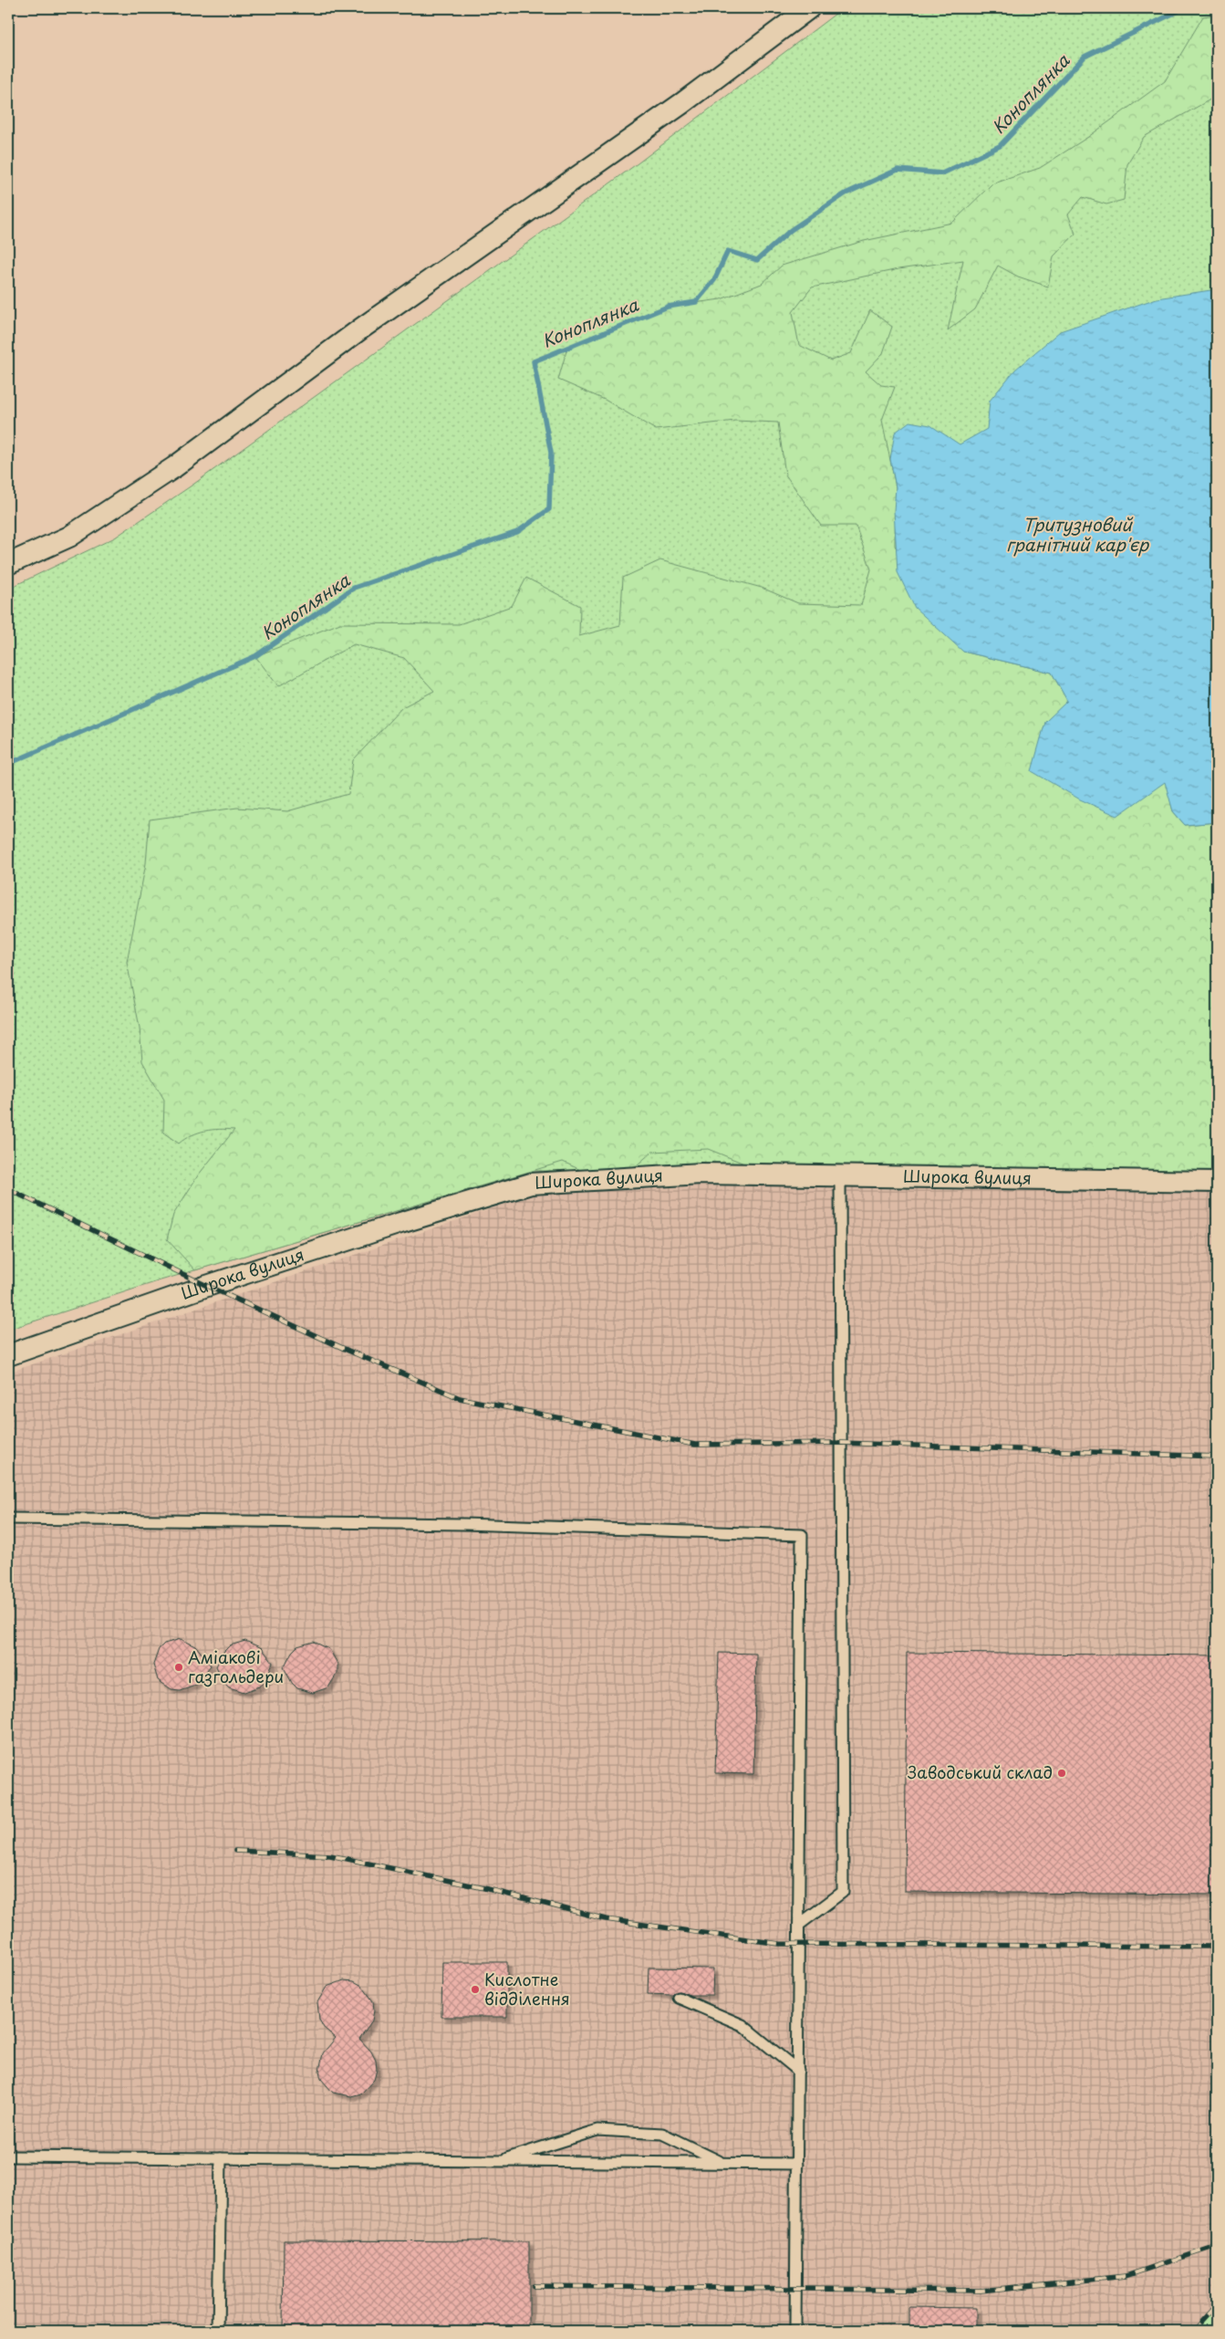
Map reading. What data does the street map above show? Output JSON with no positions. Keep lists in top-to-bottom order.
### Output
{
  "streets": {
    "street": ["Широка вулиця"]
  },
  "water": ["Коноплянка", "Тритузновий гранітний кар'єр"],
  "places": ["Аміакові газгольдери", "Заводський склад", "Кислотне відділення"]
}
